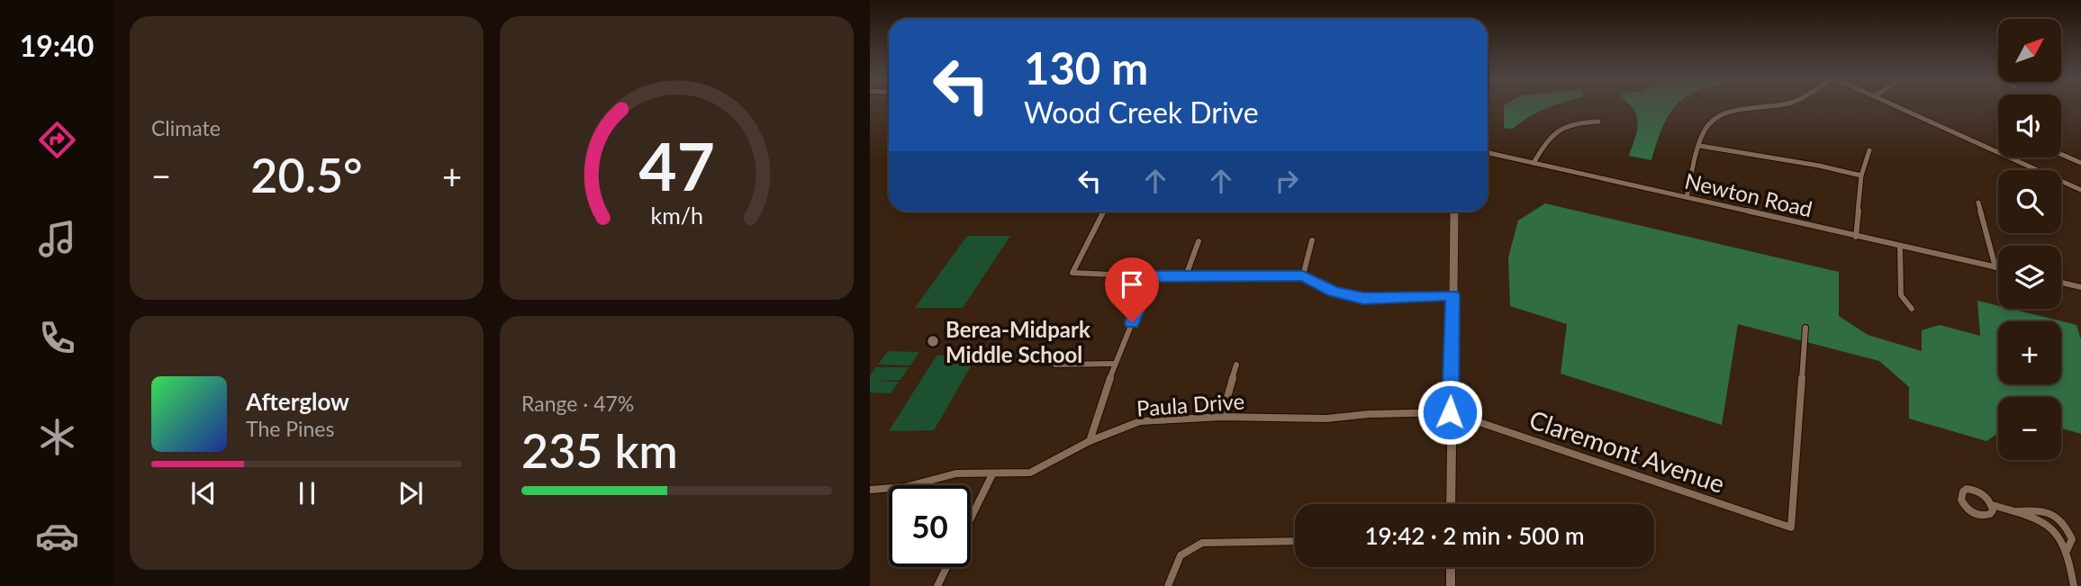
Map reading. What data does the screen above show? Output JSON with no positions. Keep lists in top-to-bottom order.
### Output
{
  "streets": {
    "street": ["Newton Road", "Paula Drive", "Claremont Avenue"]
  },
  "crossings": [
    ["Paula Drive", "Claremont Avenue"]
  ],
  "places": ["Berea-Midpark Middle School"],
  "north": "top right",
  "page": {
    "tabs": "19:40",
    "tile": [
      "Climate",
      ["Range · 47%", "235 km"]
    ],
    "map_buttons": ["+", "−"],
    "turn": ["130 m", "Wood Creek Drive"],
    "heat": ["−", "20.5°", "+"],
    "song": ["Afterglow", "The Pines"],
    "limit": "50",
    "trip": "19:42 · 2 min · 500 m",
    "gauge": ["47", "km/h"]
  }
}
